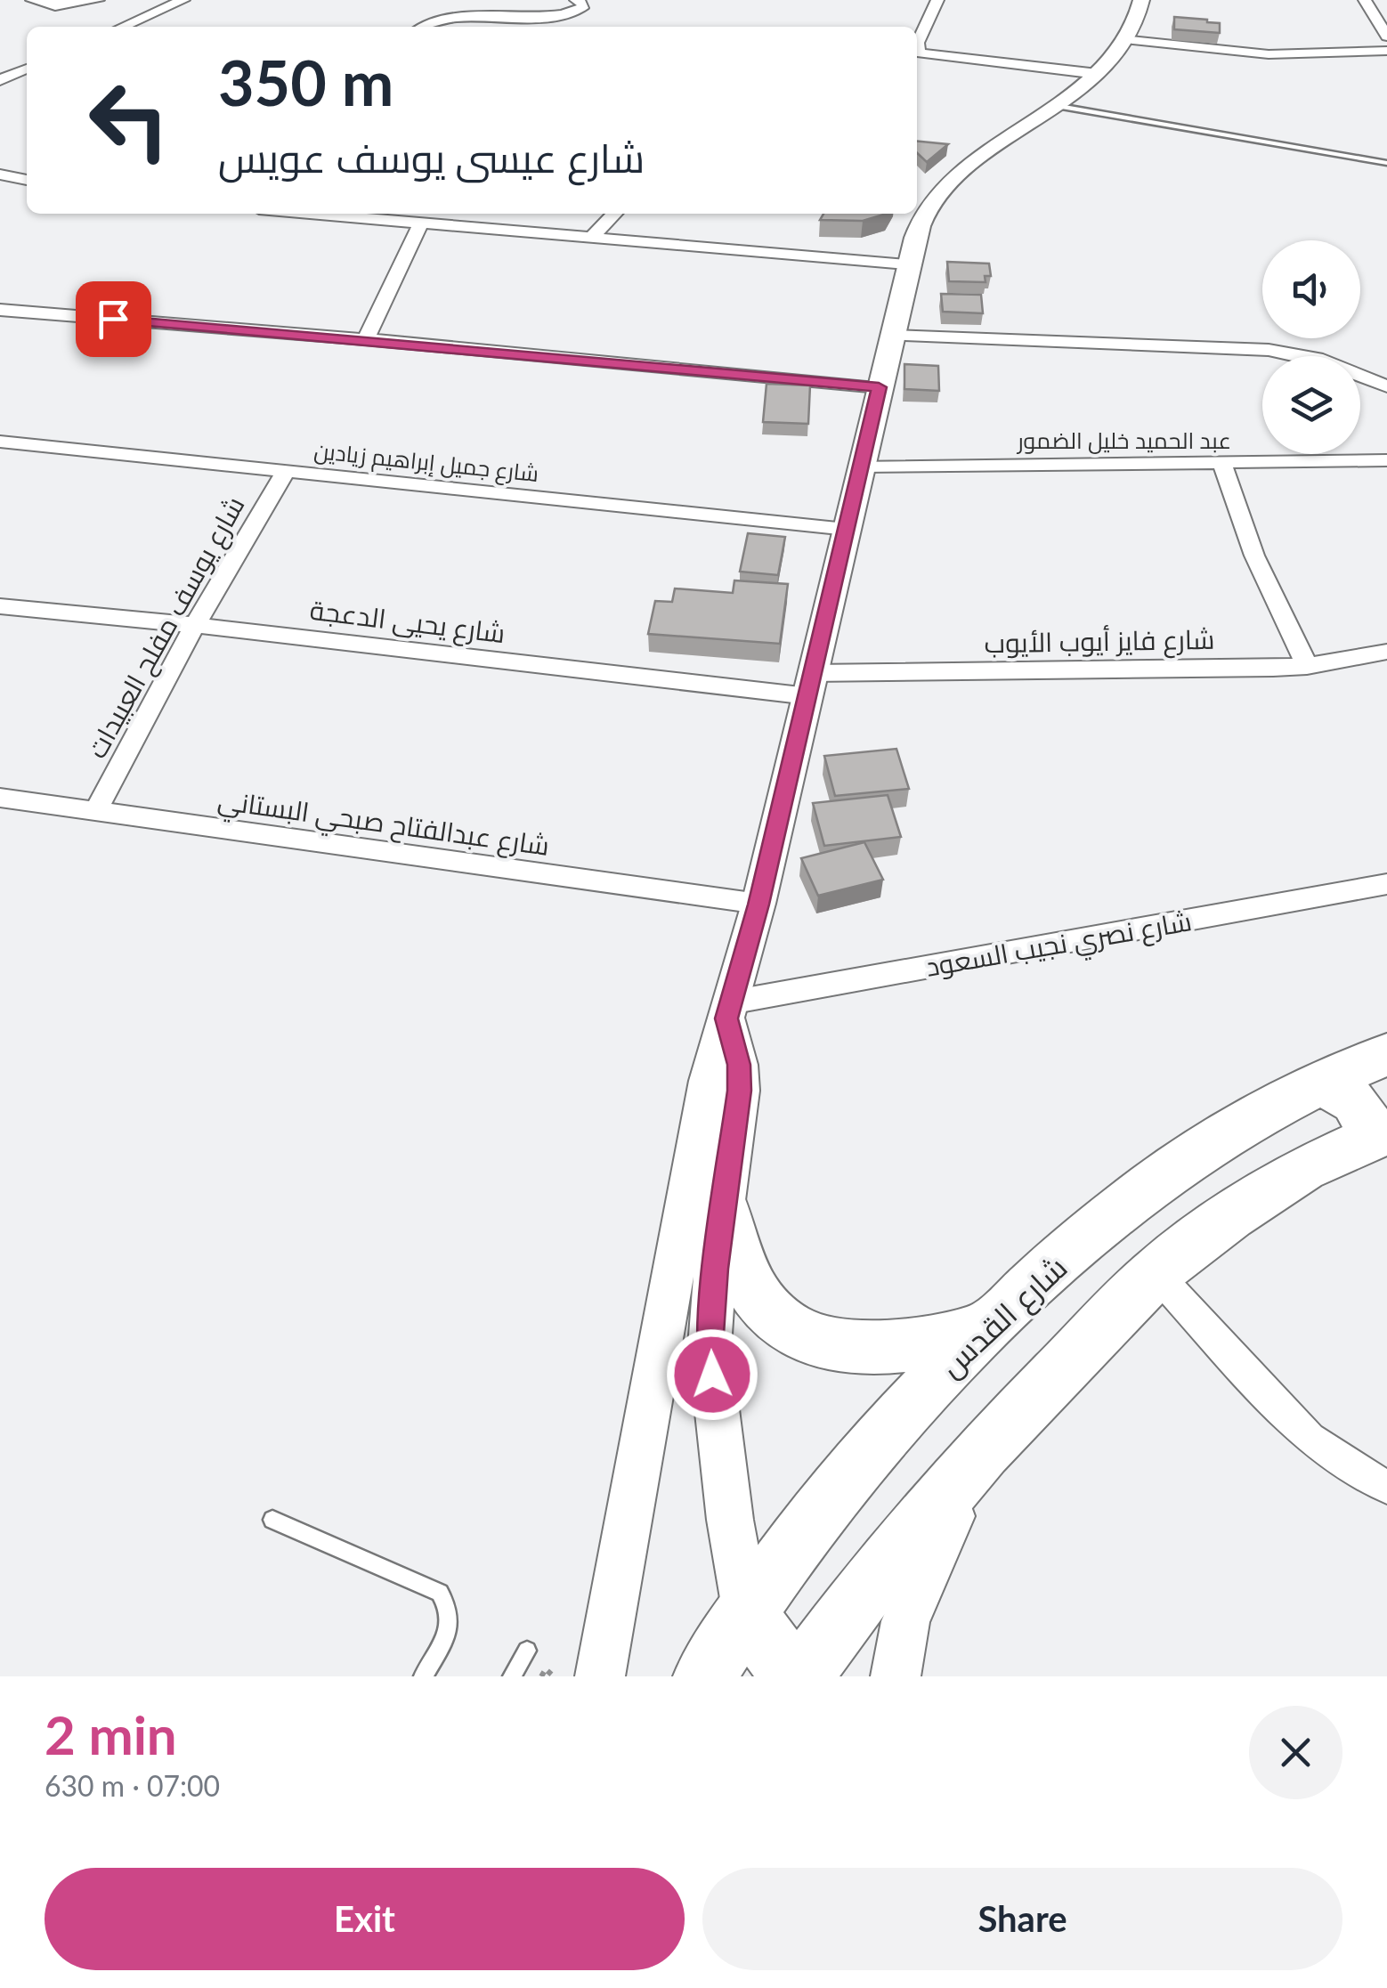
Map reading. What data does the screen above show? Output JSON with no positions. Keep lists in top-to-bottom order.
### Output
{
  "streets": {
    "highway": ["شارع القدس"],
    "street": [
      "عبد الحميد خليل الضمور",
      "شارع جميل إبراهيم زيادين",
      "شارع يحيى الدعجة",
      "شارع يوسف مفلح العبيدات",
      "شارع فايز أيوب الأيوب",
      "شارع عبدالفتاح صبحي البستاني",
      "شارع نصري نجيب السعود"
    ]
  },
  "crossings": [
    ["شارع جميل إبراهيم زيادين", "شارع يوسف مفلح العبيدات"],
    ["شارع يحيى الدعجة", "شارع يوسف مفلح العبيدات"],
    ["شارع يحيى الدعجة", "شارع فايز أيوب الأيوب"],
    ["شارع يوسف مفلح العبيدات", "شارع عبدالفتاح صبحي البستاني"]
  ],
  "page": {
    "turn": ["350 m", "شارع عيسى يوسف عويس"],
    "heading": ["2 min", "630 m · 07:00"],
    "buttons": ["Exit", "Share"]
  }
}
